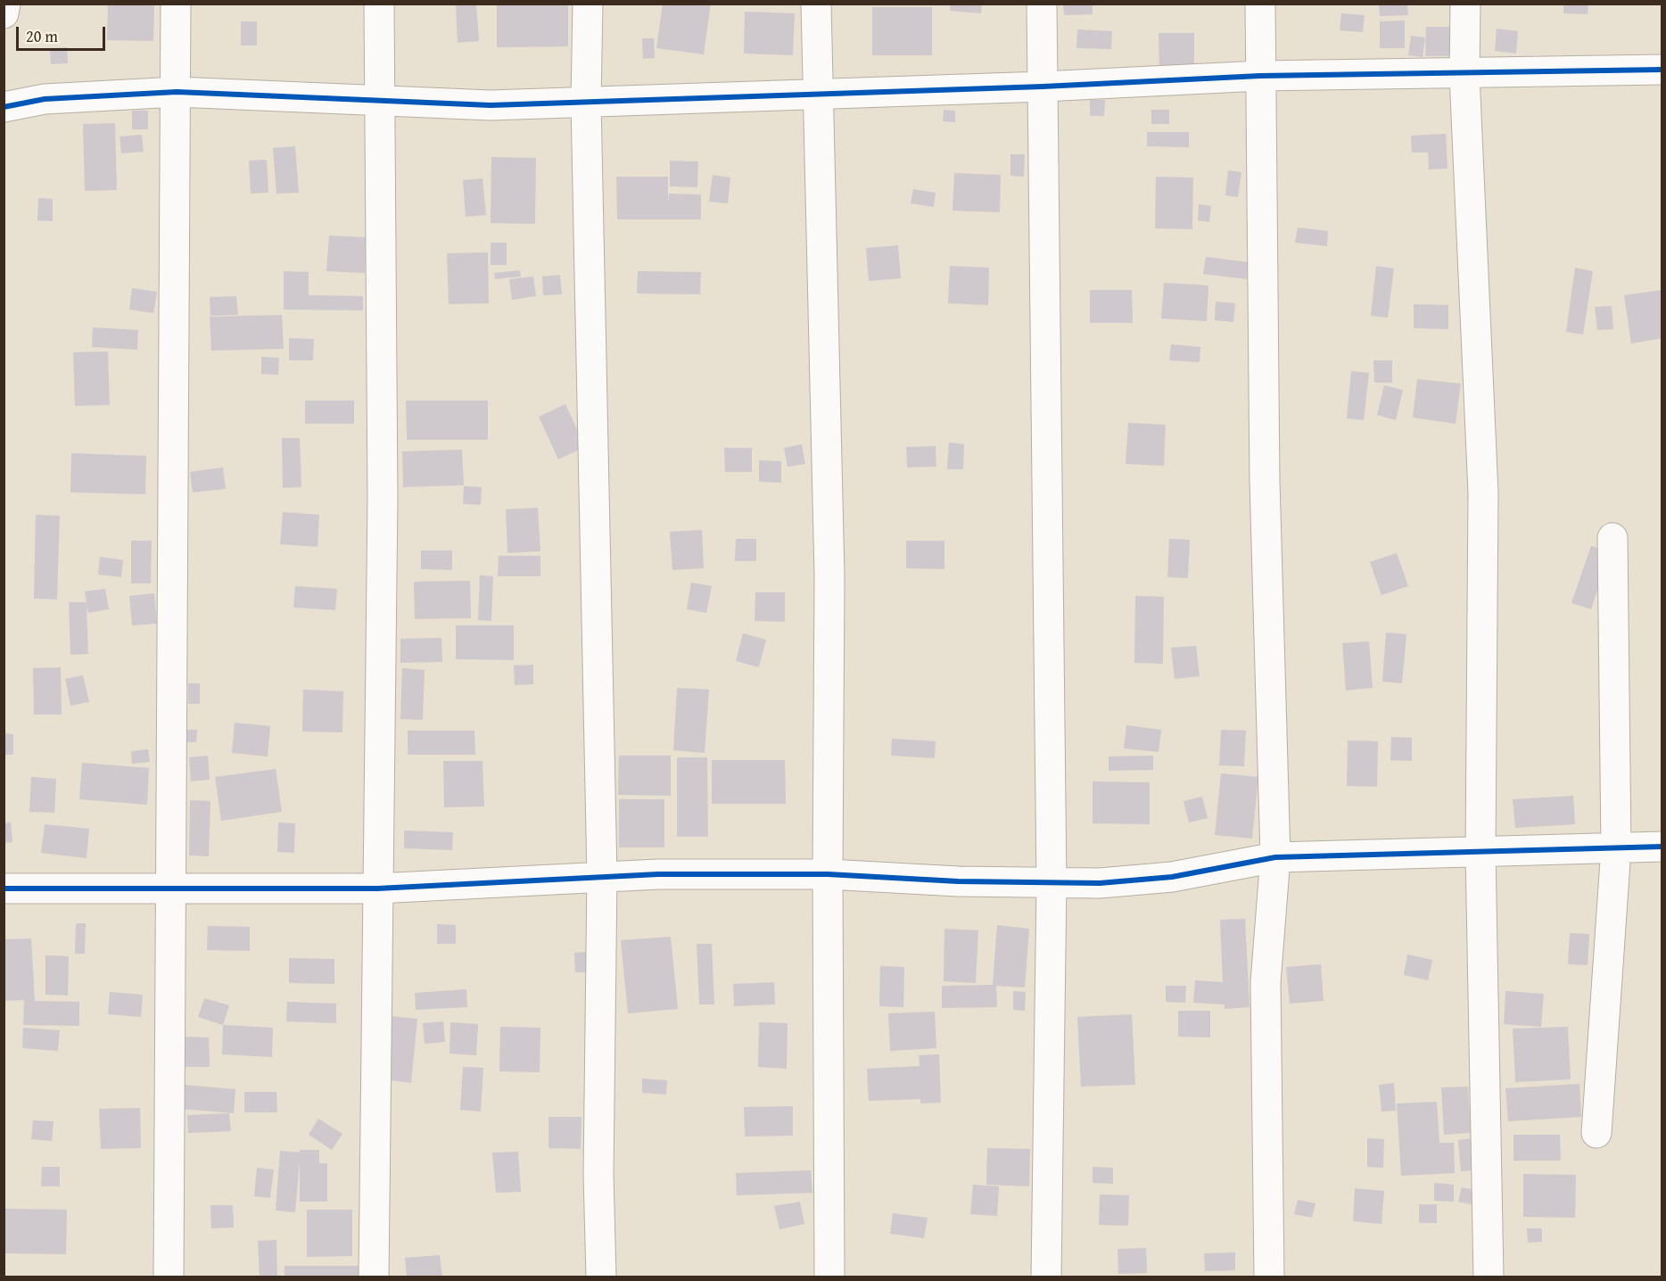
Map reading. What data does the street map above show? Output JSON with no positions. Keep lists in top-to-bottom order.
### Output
{
  "scale_bar": "20 m"
}
